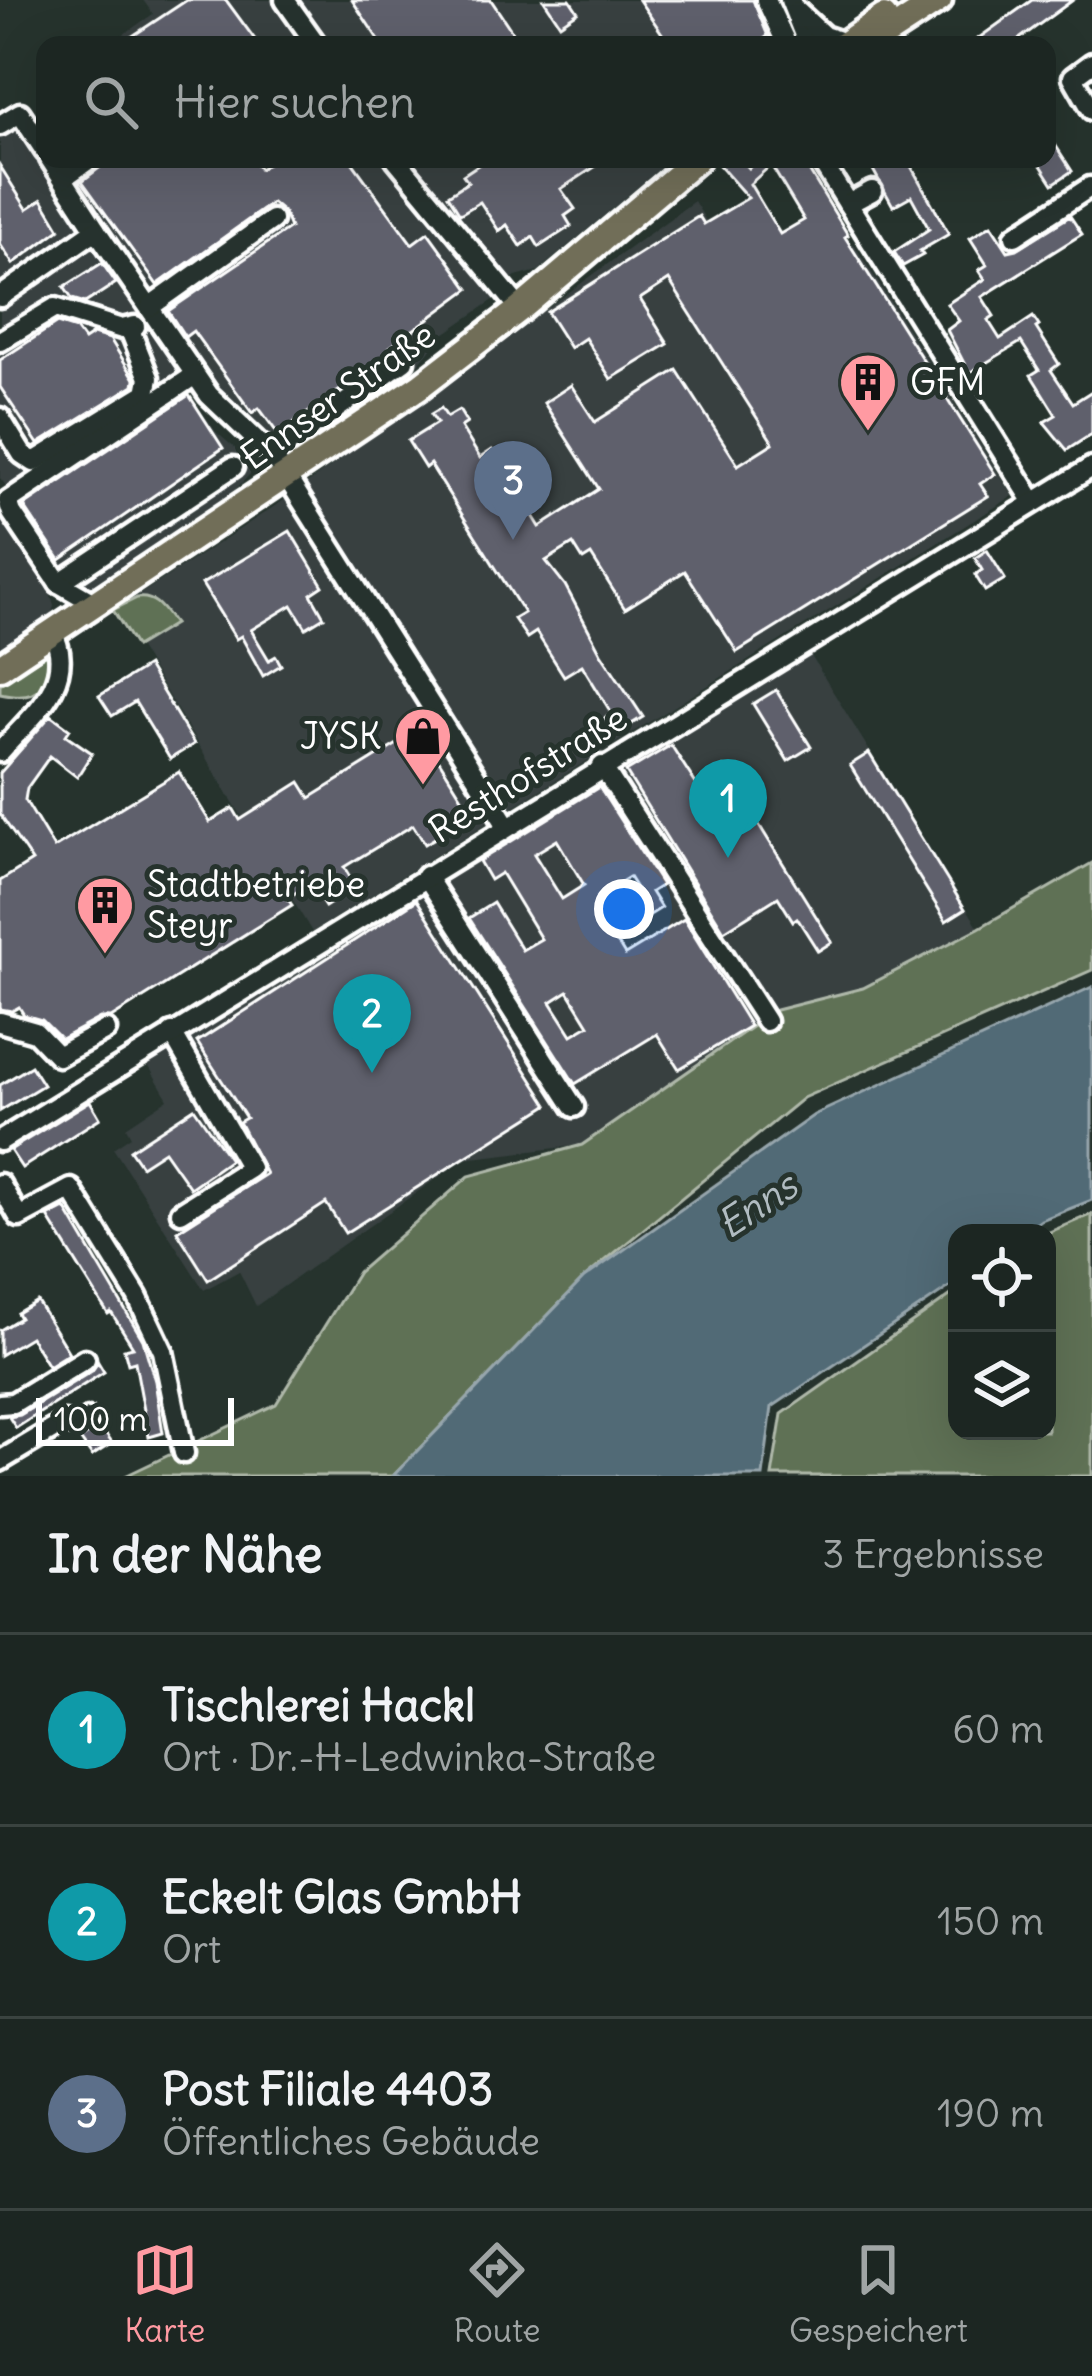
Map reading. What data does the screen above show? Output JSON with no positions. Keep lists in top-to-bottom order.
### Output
{
  "streets": {
    "main road": ["Ennser Straße"],
    "street": ["Resthofstraße"]
  },
  "water": ["Enns"],
  "places": {
    "building": ["GFM", "Stadtbetriebe Steyr"],
    "shop": ["JYSK"]
  },
  "scale_bar": "100 m",
  "page": {
    "search": "Hier suchen",
    "pins": ["3", "1", "2"],
    "scale": "100 m",
    "heading": ["In der Nähe", "3 Ergebnisse"],
    "list": [
      {
        "mark": "1",
        "name": "Tischlerei Hackl",
        "note": "Ort · Dr.-H-Ledwinka-Straße",
        "value": "60 m"
      },
      {
        "mark": "2",
        "name": "Eckelt Glas GmbH",
        "note": "Ort",
        "value": "150 m"
      },
      {
        "mark": "3",
        "name": "Post Filiale 4403",
        "note": "Öffentliches Gebäude",
        "value": "190 m"
      }
    ],
    "nav": ["Karte", "Route", "Gespeichert"]
  }
}
